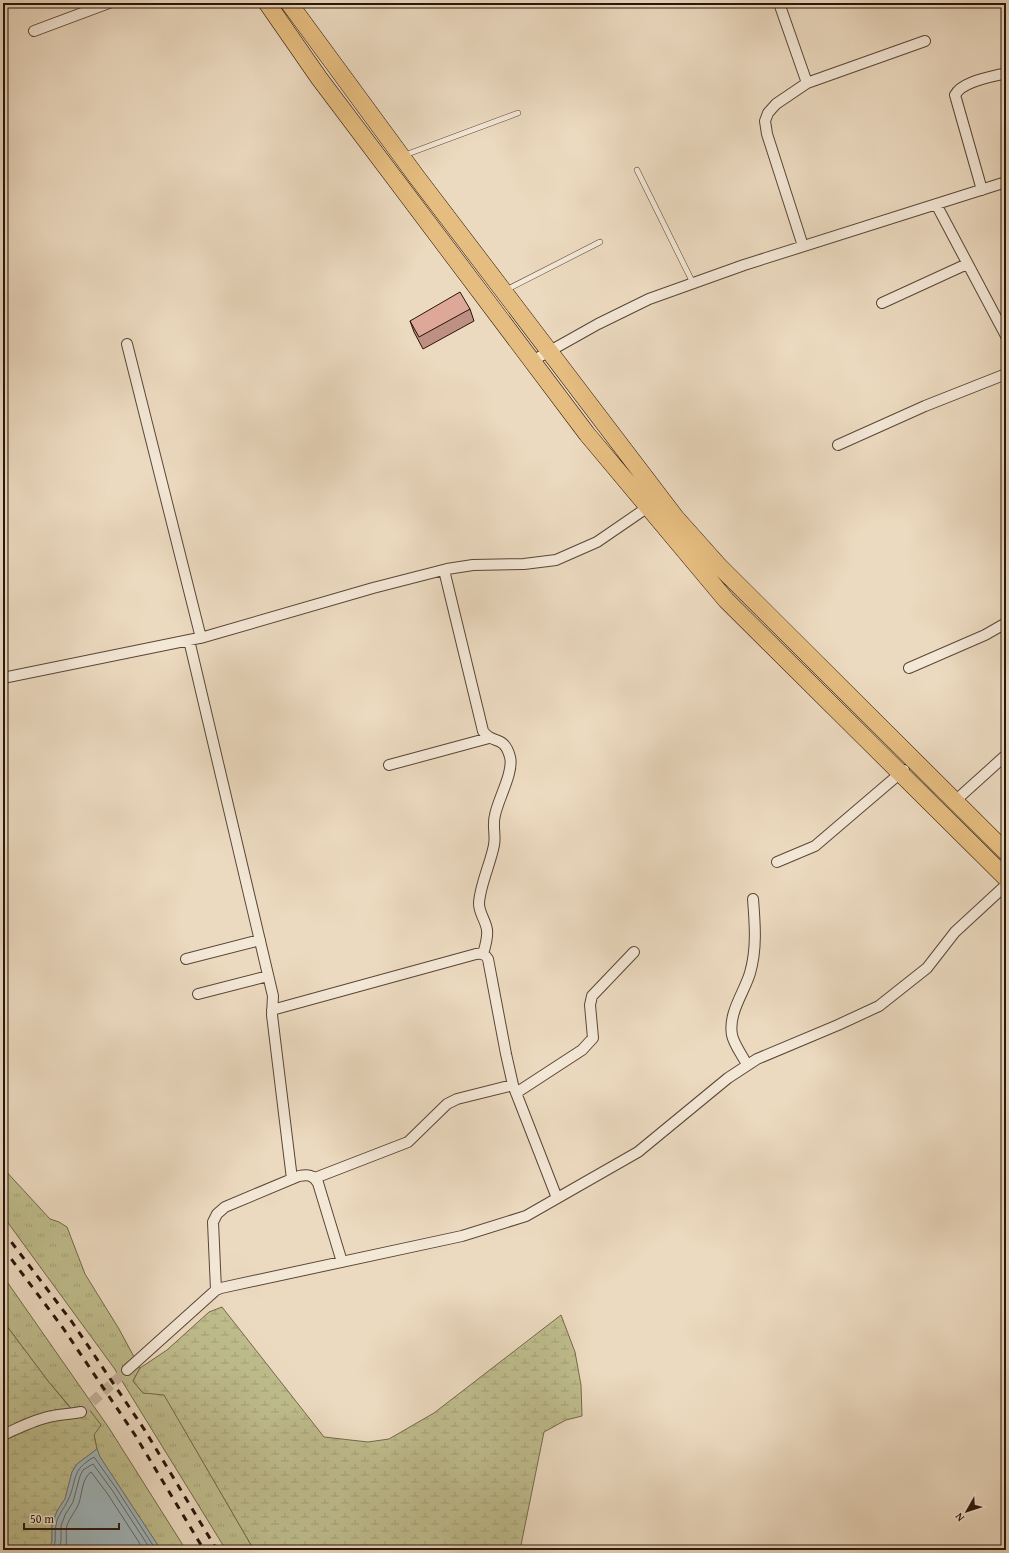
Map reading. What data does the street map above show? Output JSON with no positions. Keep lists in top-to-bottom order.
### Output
{
  "scale_bar": "50 m",
  "north": "bottom left"
}
